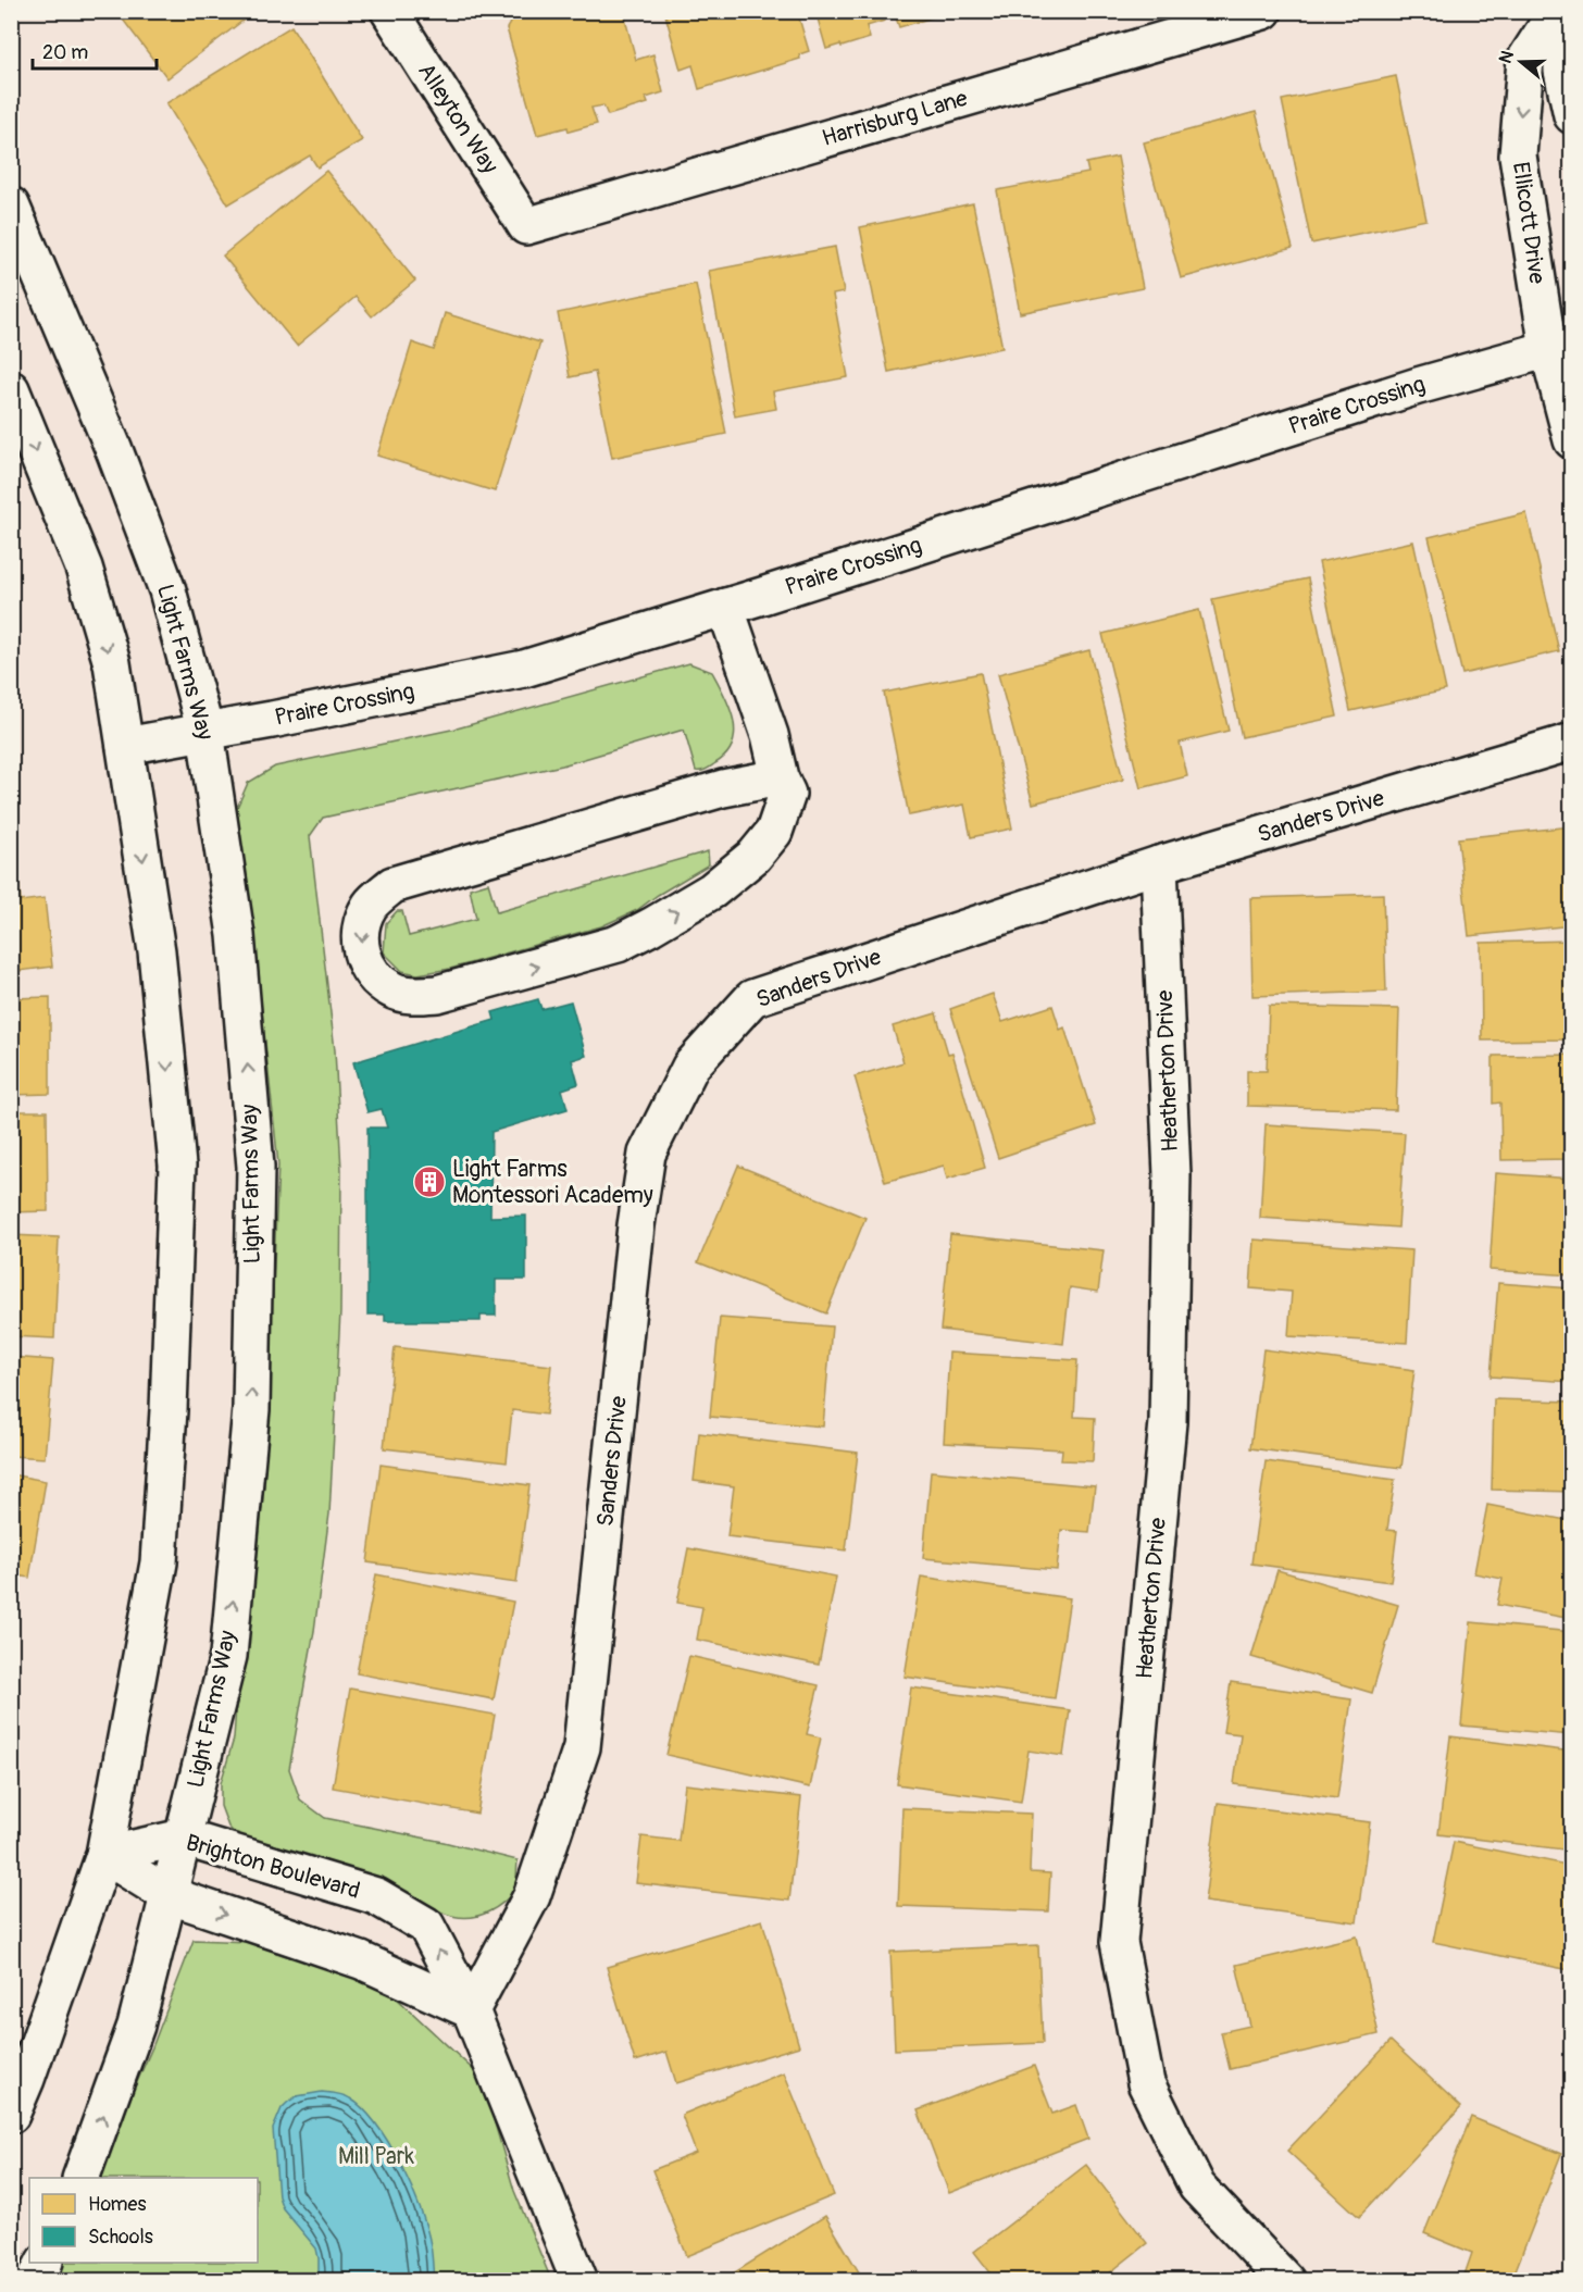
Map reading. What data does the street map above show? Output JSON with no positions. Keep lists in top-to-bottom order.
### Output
{
  "streets": {
    "street": [
      "Alleyton Way",
      "Harrisburg Lane",
      "Ellicott Drive",
      "Praire Crossing",
      "Light Farms Way",
      "Sanders Drive",
      "Heatherton Drive",
      "Brighton Boulevard"
    ]
  },
  "crossings": [
    ["Alleyton Way", "Harrisburg Lane"],
    ["Ellicott Drive", "Praire Crossing"],
    ["Praire Crossing", "Light Farms Way"],
    ["Light Farms Way", "Brighton Boulevard"],
    ["Sanders Drive", "Heatherton Drive"],
    ["Sanders Drive", "Brighton Boulevard"]
  ],
  "parks": ["Mill Park"],
  "places": {
    "building": ["Light Farms Montessori Academy"]
  },
  "legend": ["Homes", "Schools"],
  "scale_bar": "20 m",
  "north": "left"
}
